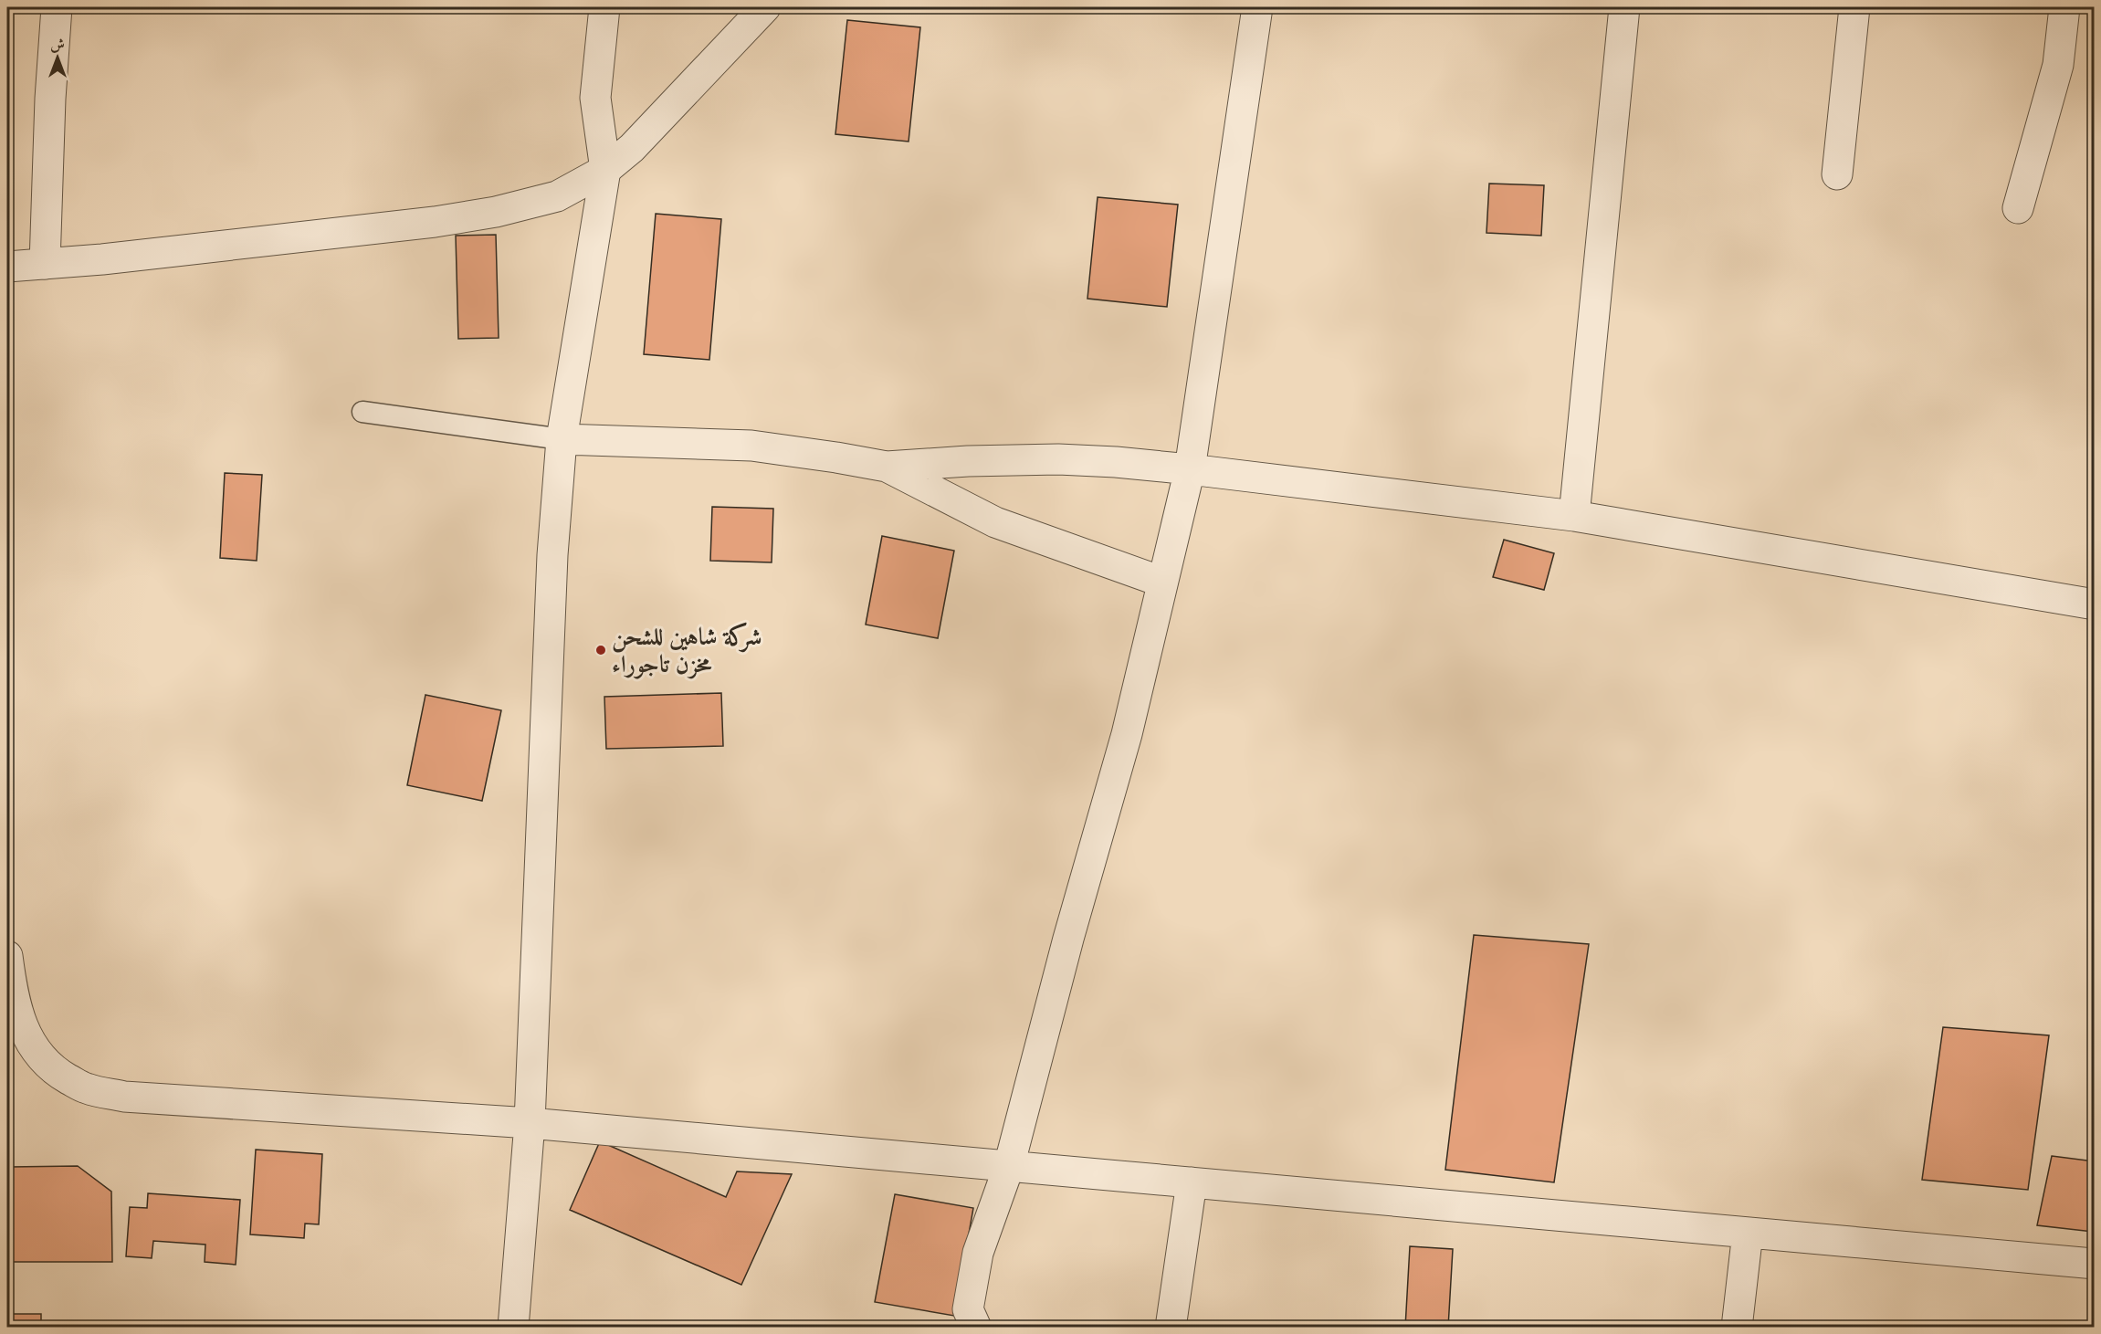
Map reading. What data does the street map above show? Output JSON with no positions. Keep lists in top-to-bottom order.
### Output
{
  "places": ["شركة شاهين للشحن مخزن تاجوراء"],
  "north": "top"
}
